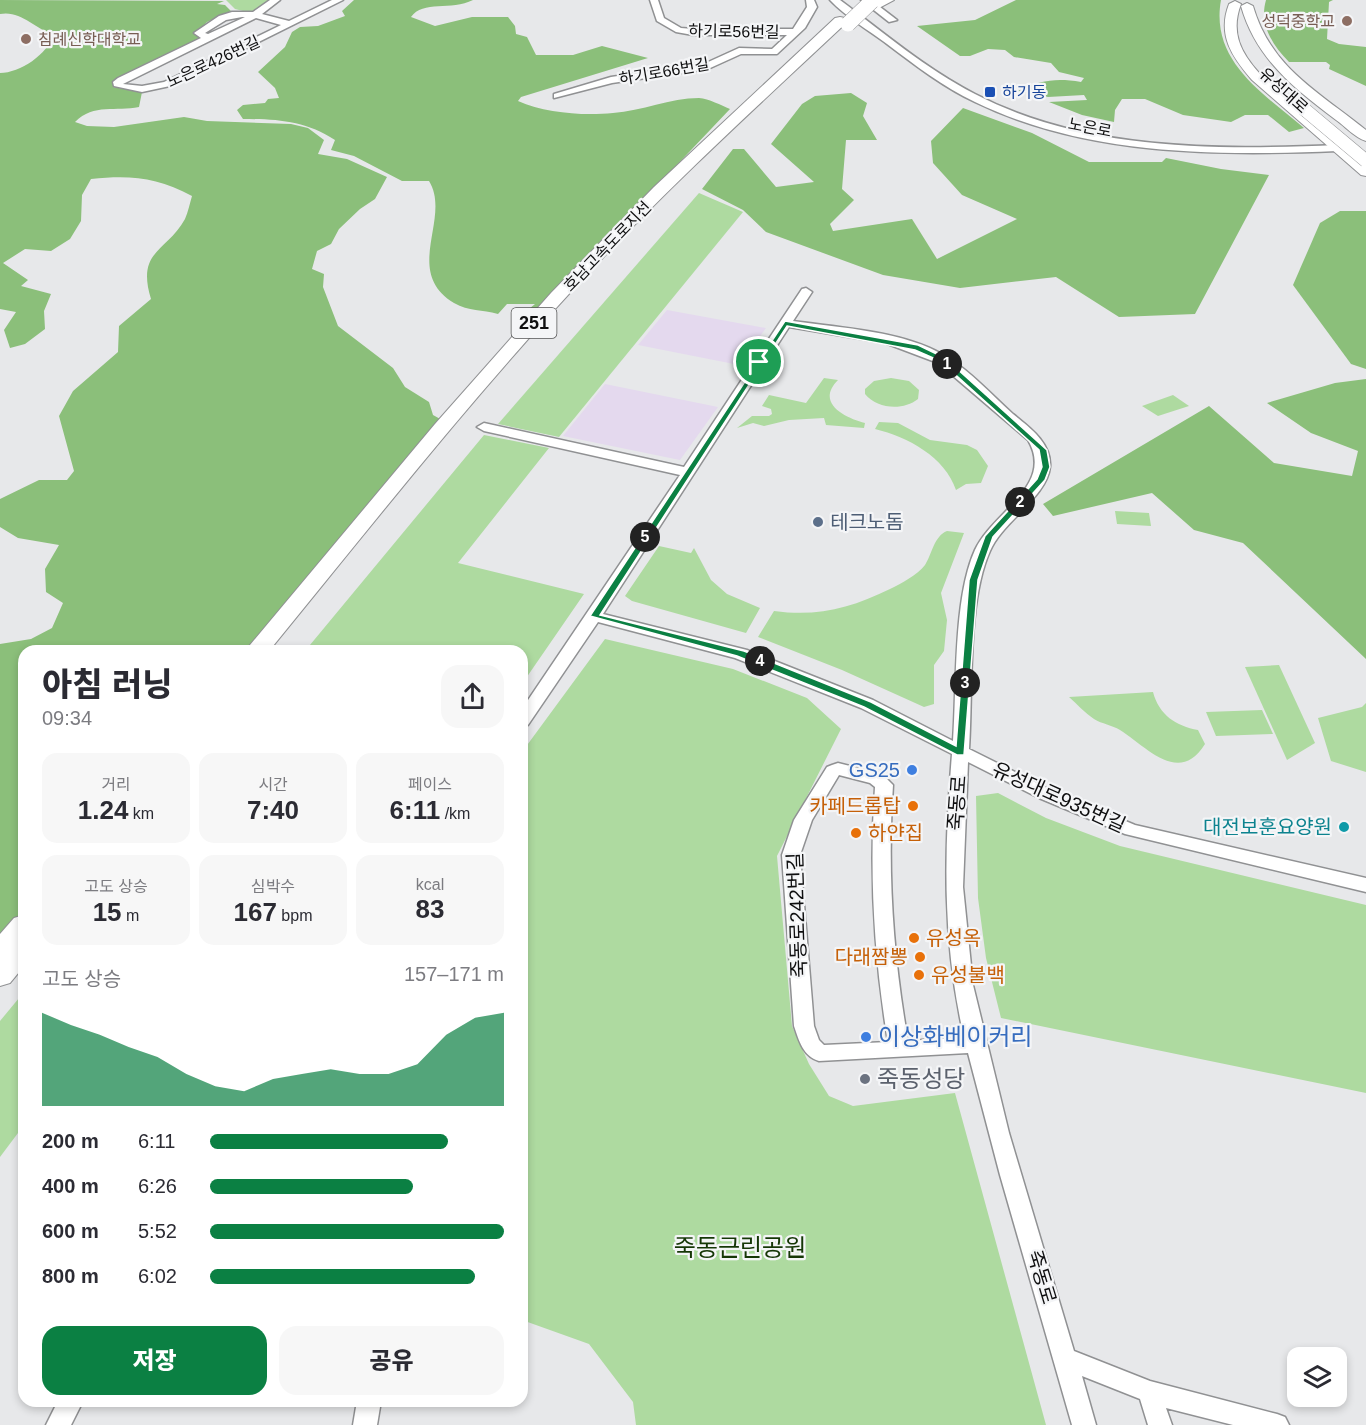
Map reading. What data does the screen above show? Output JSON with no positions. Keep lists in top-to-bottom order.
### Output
{
  "streets": {
    "highway": ["호남고속도로지선", "251"],
    "main road": ["유성대로"],
    "street": [
      "하기로56번길",
      "노은로426번길",
      "하기로66번길",
      "노은로",
      "유성대로935번길",
      "죽동로",
      "죽동로242번길"
    ]
  },
  "crossings": [
    ["하기로56번길", "하기로66번길"],
    ["노은로", "호남고속도로지선"],
    ["유성대로935번길", "죽동로"],
    ["죽동로", "죽동로242번길"]
  ],
  "parks": ["죽동근린공원"],
  "places": {
    "other": [
      "성덕중학교",
      "침례신학대학교",
      "테크노돔",
      "GS25",
      "카페드롭탑",
      "대전보훈요양원",
      "하얀집",
      "유성옥",
      "다래짬뽕",
      "유성불백",
      "이상화베이커리",
      "죽동성당"
    ],
    "transit": ["하기동"]
  },
  "page": {
    "pins": [
      "1",
      "2",
      "5",
      "4",
      "3"
    ],
    "heading": ["아침 러닝", "09:34"],
    "stats": [
      ["거리", "1.24 km"],
      ["시간", "7:40"],
      ["페이스", "6:11 /km"],
      ["고도 상승", "15 m"],
      ["심박수", "167 bpm"],
      ["kcal", "83"]
    ],
    "chart": ["고도 상승", "157–171 m"],
    "list": [
      {
        "name": "200 m",
        "note": "6:11"
      },
      {
        "name": "400 m",
        "note": "6:26"
      },
      {
        "name": "600 m",
        "note": "5:52"
      },
      {
        "name": "800 m",
        "note": "6:02"
      }
    ],
    "buttons": ["저장", "공유"]
  }
}
